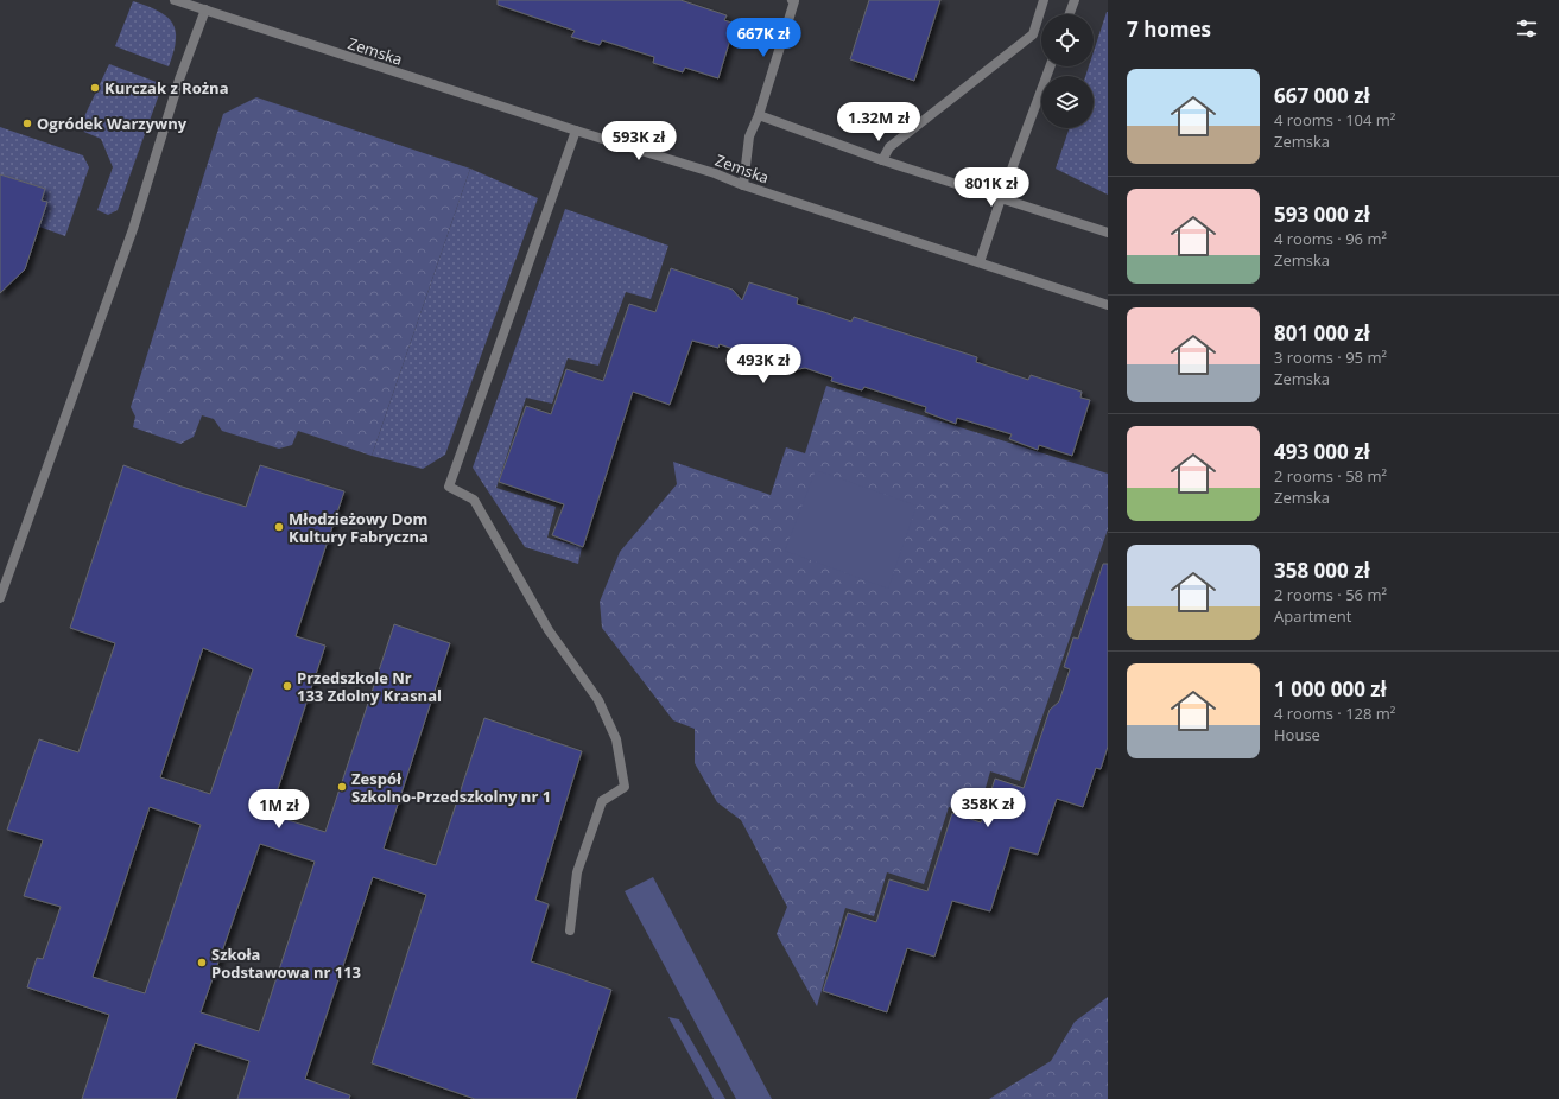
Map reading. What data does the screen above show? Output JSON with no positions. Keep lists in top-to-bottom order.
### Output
{
  "streets": {
    "street": ["Zemska"]
  },
  "places": [
    "Kurczak z Rożna",
    "Ogródek Warzywny",
    "Młodzieżowy Dom Kultury Fabryczna",
    "Przedszkole Nr 133 Zdolny Krasnal",
    "Zespół Szkolno-Przedszkolny nr 1",
    "Szkoła Podstawowa nr 113"
  ],
  "page": {
    "heading": "7 homes",
    "price": [
      "667K zł",
      "1.32M zł",
      "593K zł",
      "801K zł",
      "493K zł",
      "358K zł",
      "1M zł"
    ],
    "list": [
      {
        "name": "667 000 zł",
        "note": "4 rooms · 104 m² · Zemska"
      },
      {
        "name": "593 000 zł",
        "note": "4 rooms · 96 m² · Zemska"
      },
      {
        "name": "801 000 zł",
        "note": "3 rooms · 95 m² · Zemska"
      },
      {
        "name": "493 000 zł",
        "note": "2 rooms · 58 m² · Zemska"
      },
      {
        "name": "358 000 zł",
        "note": "2 rooms · 56 m² · Apartment"
      },
      {
        "name": "1 000 000 zł",
        "note": "4 rooms · 128 m² · House"
      }
    ]
  }
}
